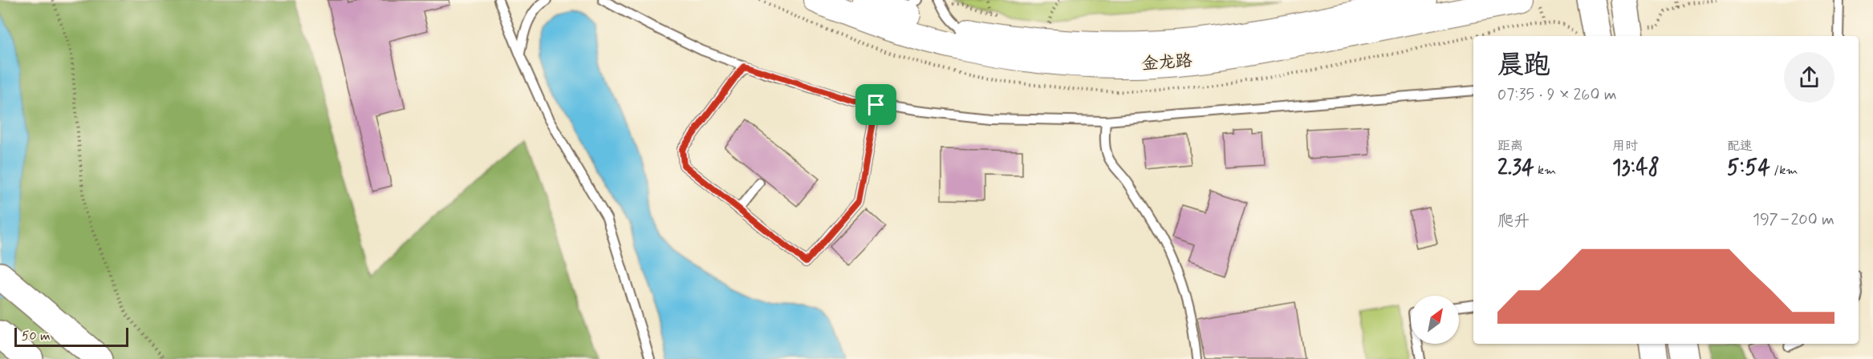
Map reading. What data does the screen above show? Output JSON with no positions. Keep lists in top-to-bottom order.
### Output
{
  "streets": {
    "main road": ["金龙路"]
  },
  "scale_bar": "50 m",
  "north": "top right",
  "page": {
    "heading": ["晨跑", "07:35 · 9 × 260 m"],
    "stats": [
      ["距离", "2.34 km"],
      ["用时", "13:48"],
      ["配速", "5:54 /km"]
    ],
    "chart": ["爬升", "197–200 m"],
    "scale": "50 m"
  }
}
